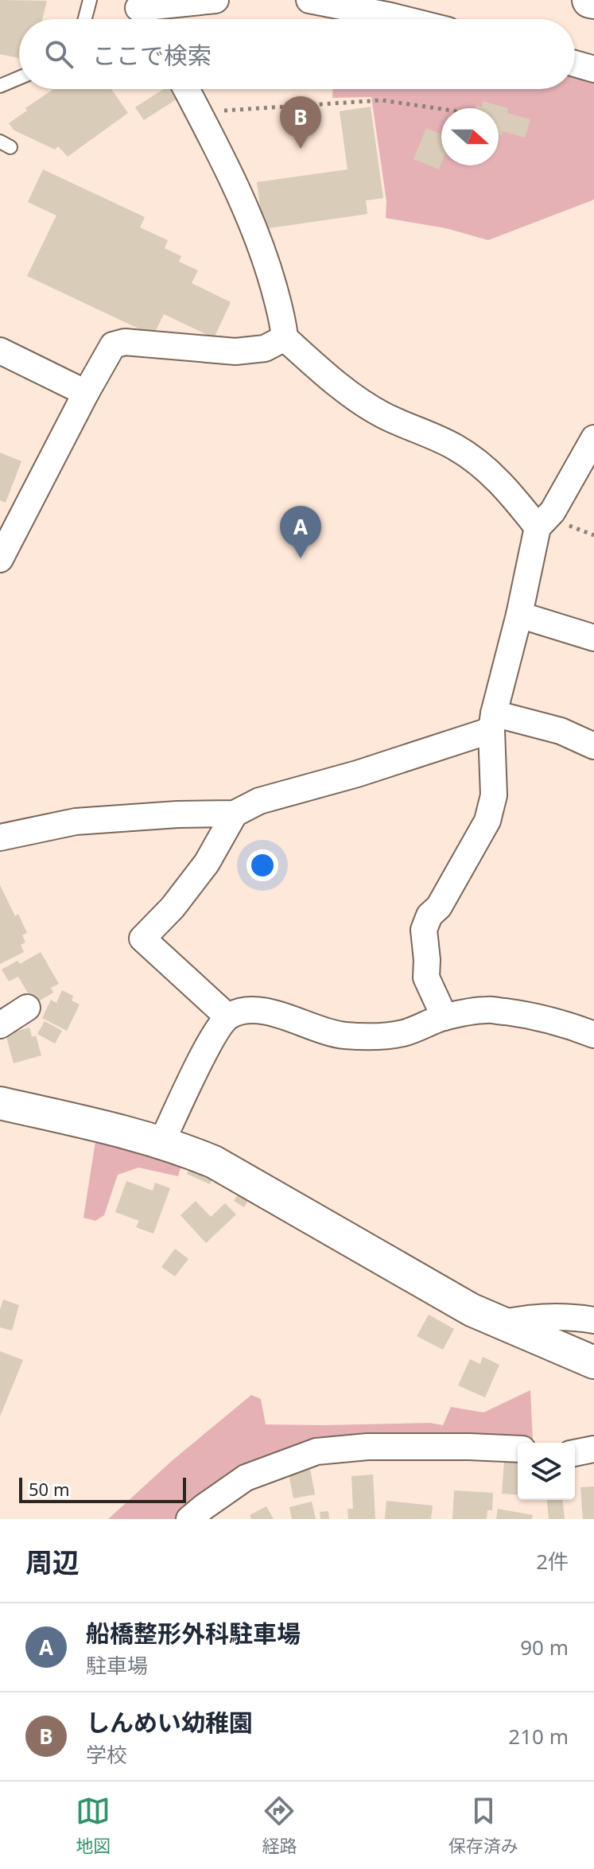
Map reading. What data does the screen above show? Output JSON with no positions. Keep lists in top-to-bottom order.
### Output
{
  "scale_bar": "50 m",
  "north": "right",
  "page": {
    "search": "ここで検索",
    "pins": ["B", "A"],
    "scale": "50 m",
    "heading": ["周辺", "2件"],
    "list": [
      {
        "mark": "A",
        "name": "船橋整形外科駐車場",
        "note": "駐車場",
        "value": "90 m"
      },
      {
        "mark": "B",
        "name": "しんめい幼稚園",
        "note": "学校",
        "value": "210 m"
      }
    ],
    "nav": ["地図", "経路", "保存済み"]
  }
}
